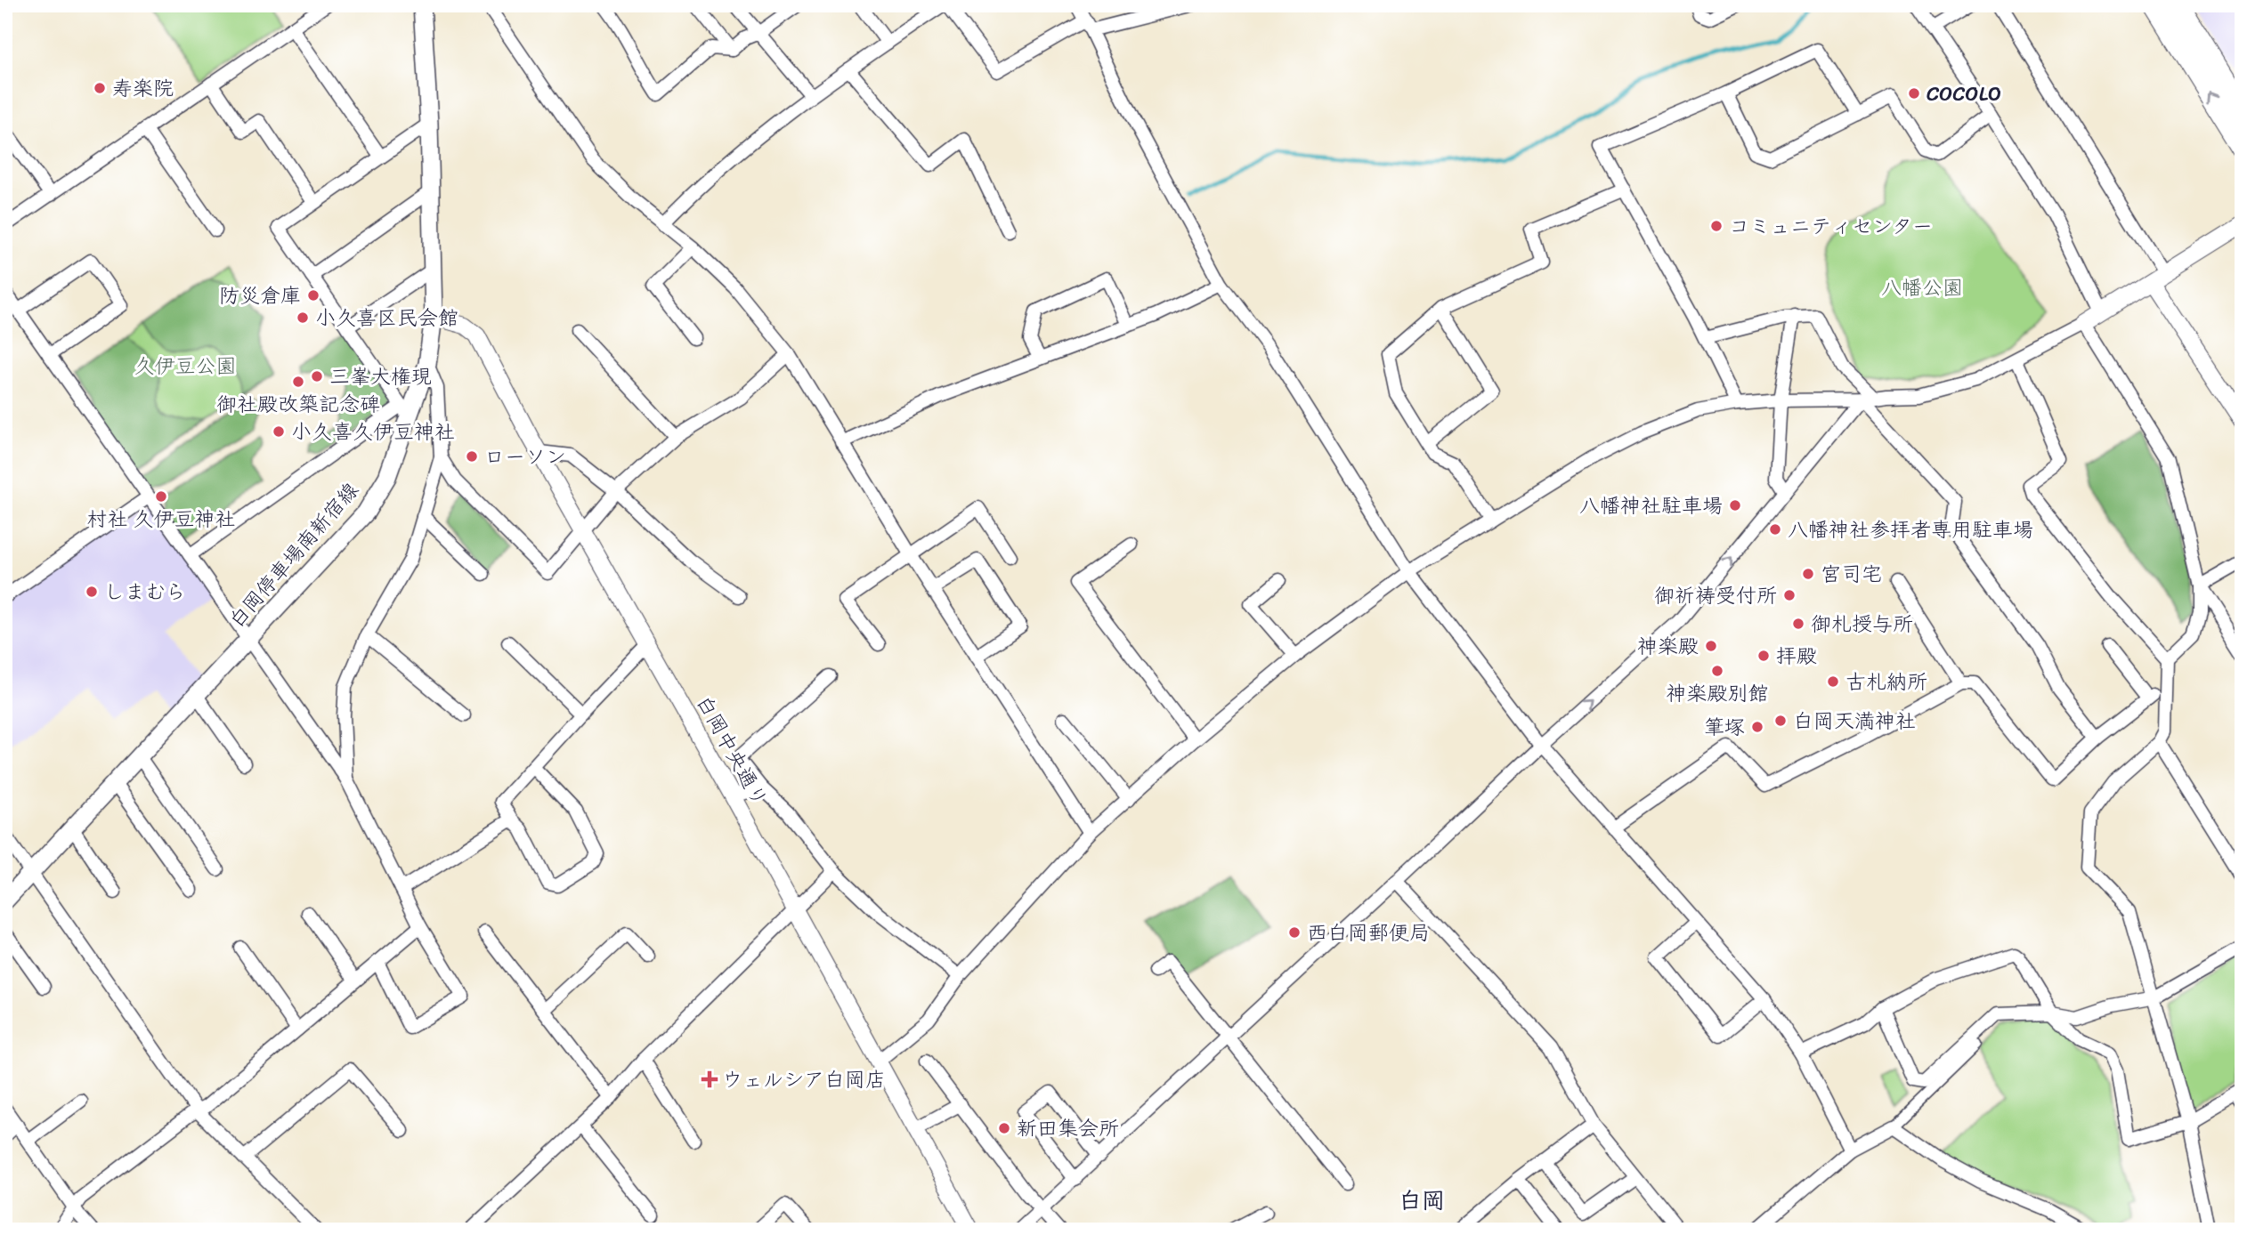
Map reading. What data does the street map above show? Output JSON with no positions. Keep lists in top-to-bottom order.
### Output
{
  "streets": {
    "main road": ["白岡停車場南新宿線"],
    "street": ["白岡中央通り"]
  },
  "crossings": [
    ["白岡停車場南新宿線", "白岡中央通り"]
  ],
  "districts": ["白岡"],
  "parks": ["八幡公園", "久伊豆公園"],
  "places": {
    "other": [
      "寿楽院",
      "COCOLO",
      "コミュニティセンター",
      "防災倉庫",
      "小久喜区民会館",
      "三峯大権現",
      "御社殿改築記念碑",
      "小久喜久伊豆神社",
      "ローソン",
      "村社 久伊豆神社",
      "八幡神社駐車場",
      "八幡神社参拝者専用駐車場",
      "宮司宅",
      "しまむら",
      "御祈祷受付所",
      "御札授与所",
      "神楽殿",
      "拝殿",
      "神楽殿別館",
      "古札納所",
      "白岡天満神社",
      "筆塚",
      "西白岡郵便局",
      "新田集会所"
    ],
    "health": ["ウェルシア白岡店"]
  }
}
